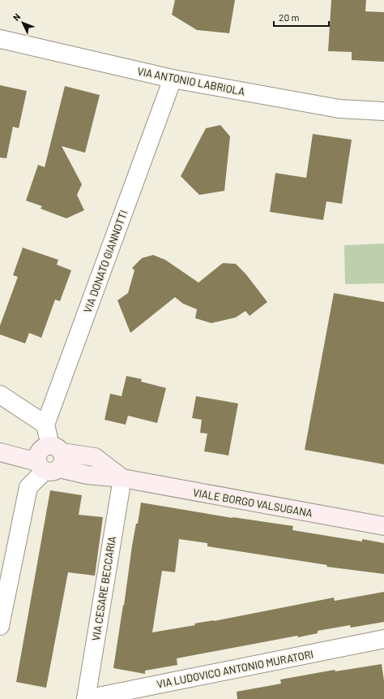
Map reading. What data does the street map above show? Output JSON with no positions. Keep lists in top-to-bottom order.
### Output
{
  "streets": {
    "main road": ["VIALE BORGO VALSUGANA"],
    "street": [
      "VIA ANTONIO LABRIOLA",
      "VIA DONATO GIANNOTTI",
      "VIA CESARE BECCARIA",
      "VIA LUDOVICO ANTONIO MURATORI"
    ]
  },
  "crossings": [
    ["VIA ANTONIO LABRIOLA", "VIA DONATO GIANNOTTI"],
    ["VIALE BORGO VALSUGANA", "VIA CESARE BECCARIA"],
    ["VIA CESARE BECCARIA", "VIA LUDOVICO ANTONIO MURATORI"]
  ],
  "scale_bar": "20 m",
  "north": "top left"
}
